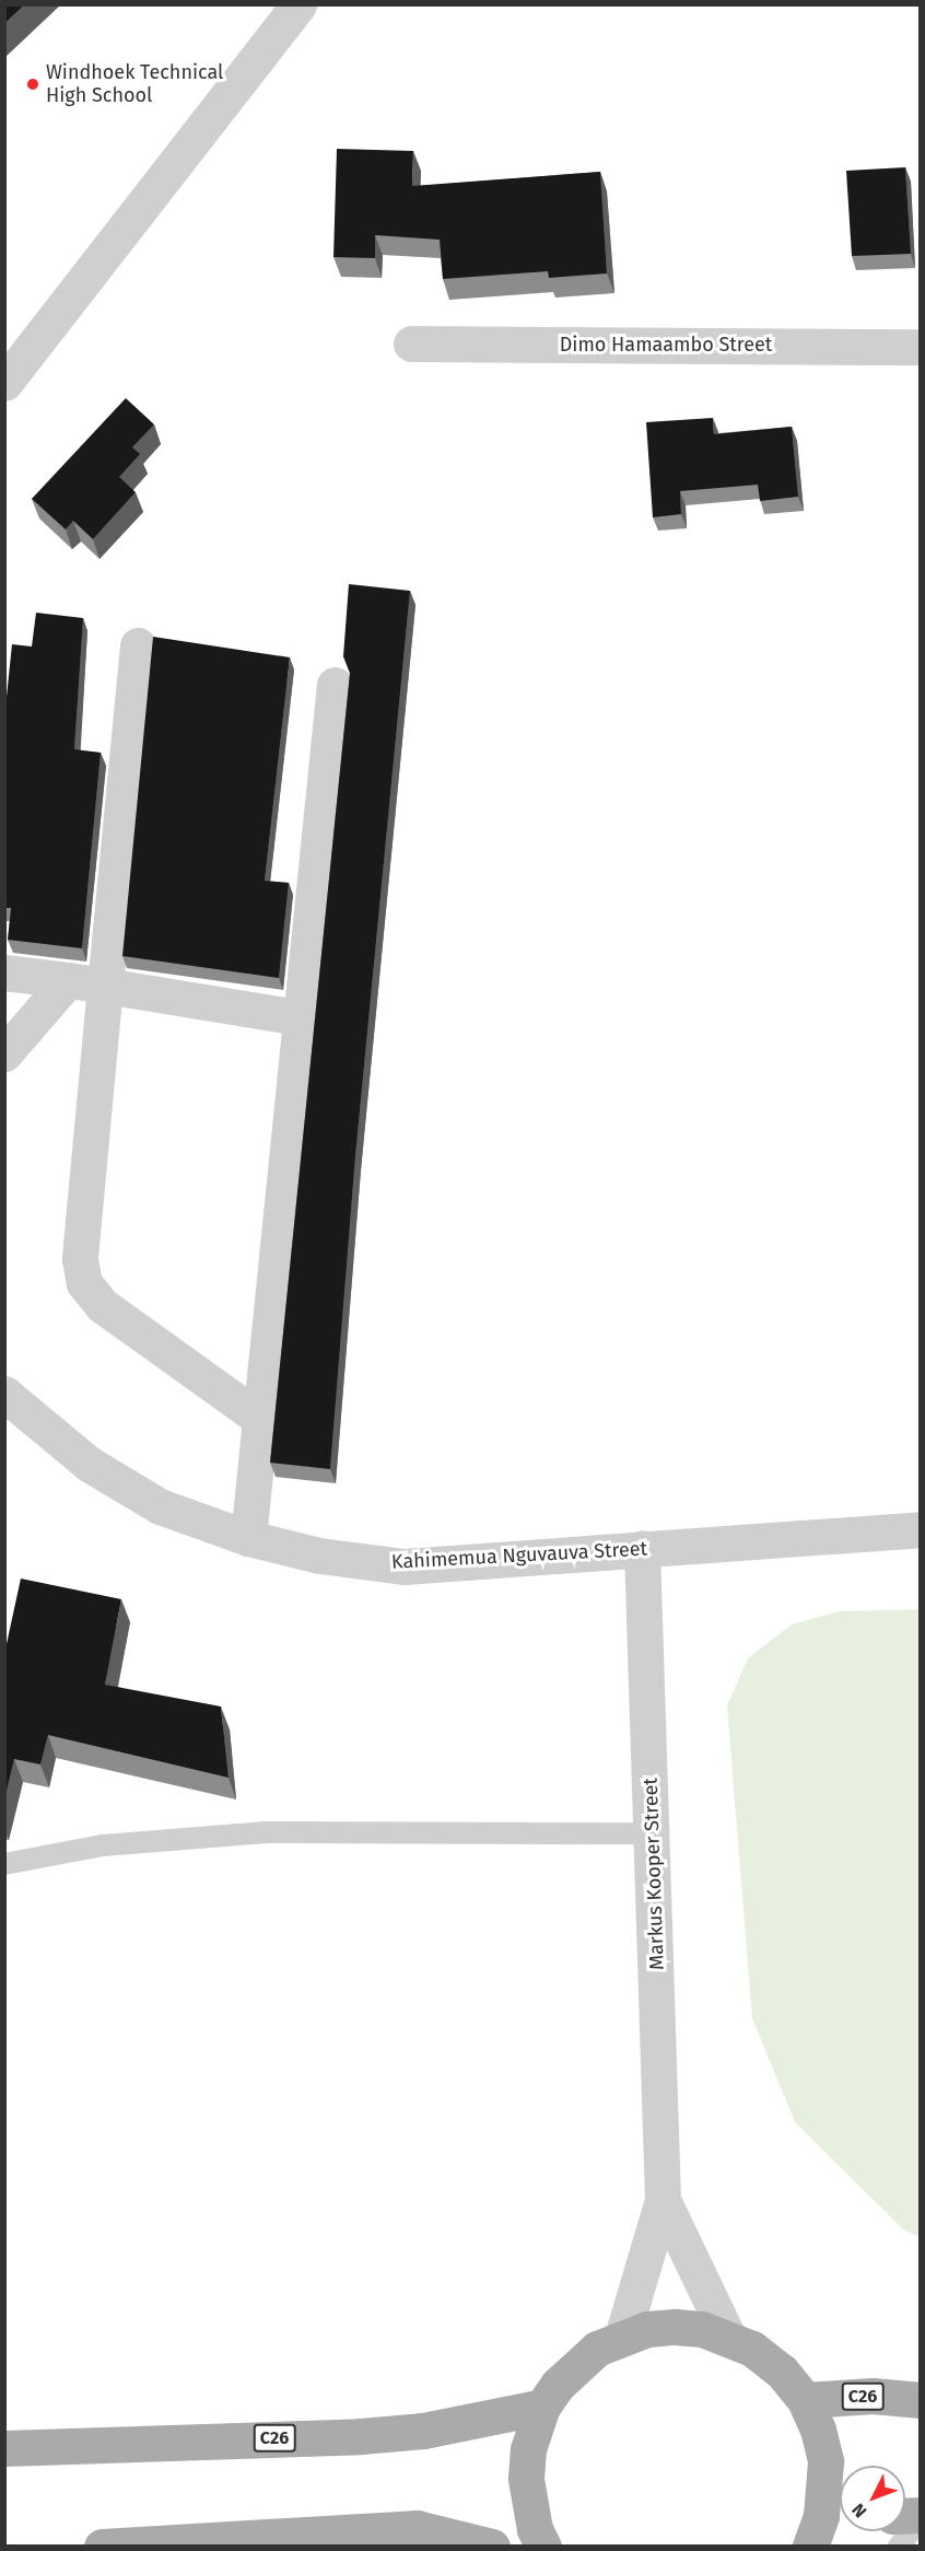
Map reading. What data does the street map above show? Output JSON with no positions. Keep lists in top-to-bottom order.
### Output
{
  "streets": {
    "main road": ["C26"],
    "street": ["Dimo Hamaambo Street", "Kahimemua Nguvauva Street", "Markus Kooper Street"]
  },
  "crossings": [
    ["Kahimemua Nguvauva Street", "Markus Kooper Street"]
  ],
  "places": ["Windhoek Technical High School"],
  "north": "bottom left"
}
